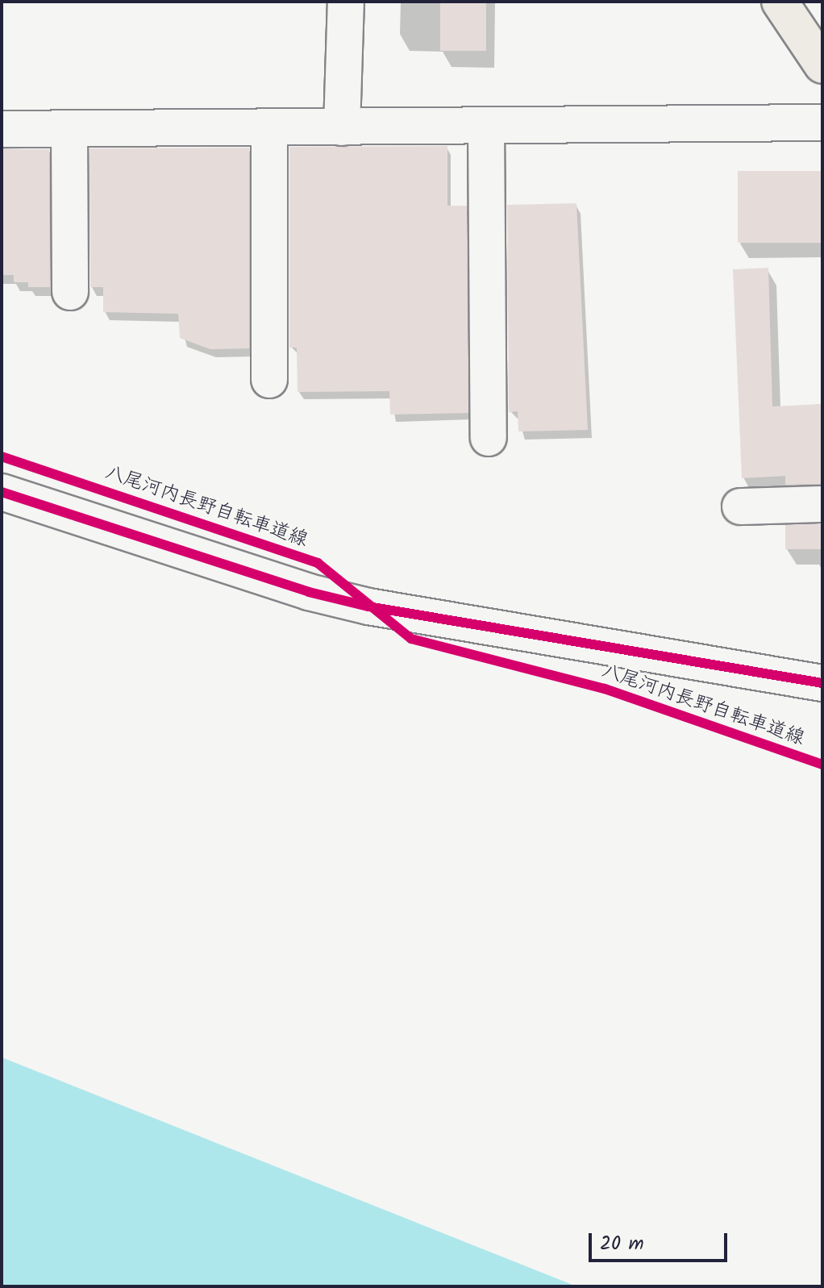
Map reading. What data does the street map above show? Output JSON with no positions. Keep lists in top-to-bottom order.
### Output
{
  "streets": {
    "cycle path": ["八尾河内長野自転車道線"]
  },
  "scale_bar": "20 m"
}
